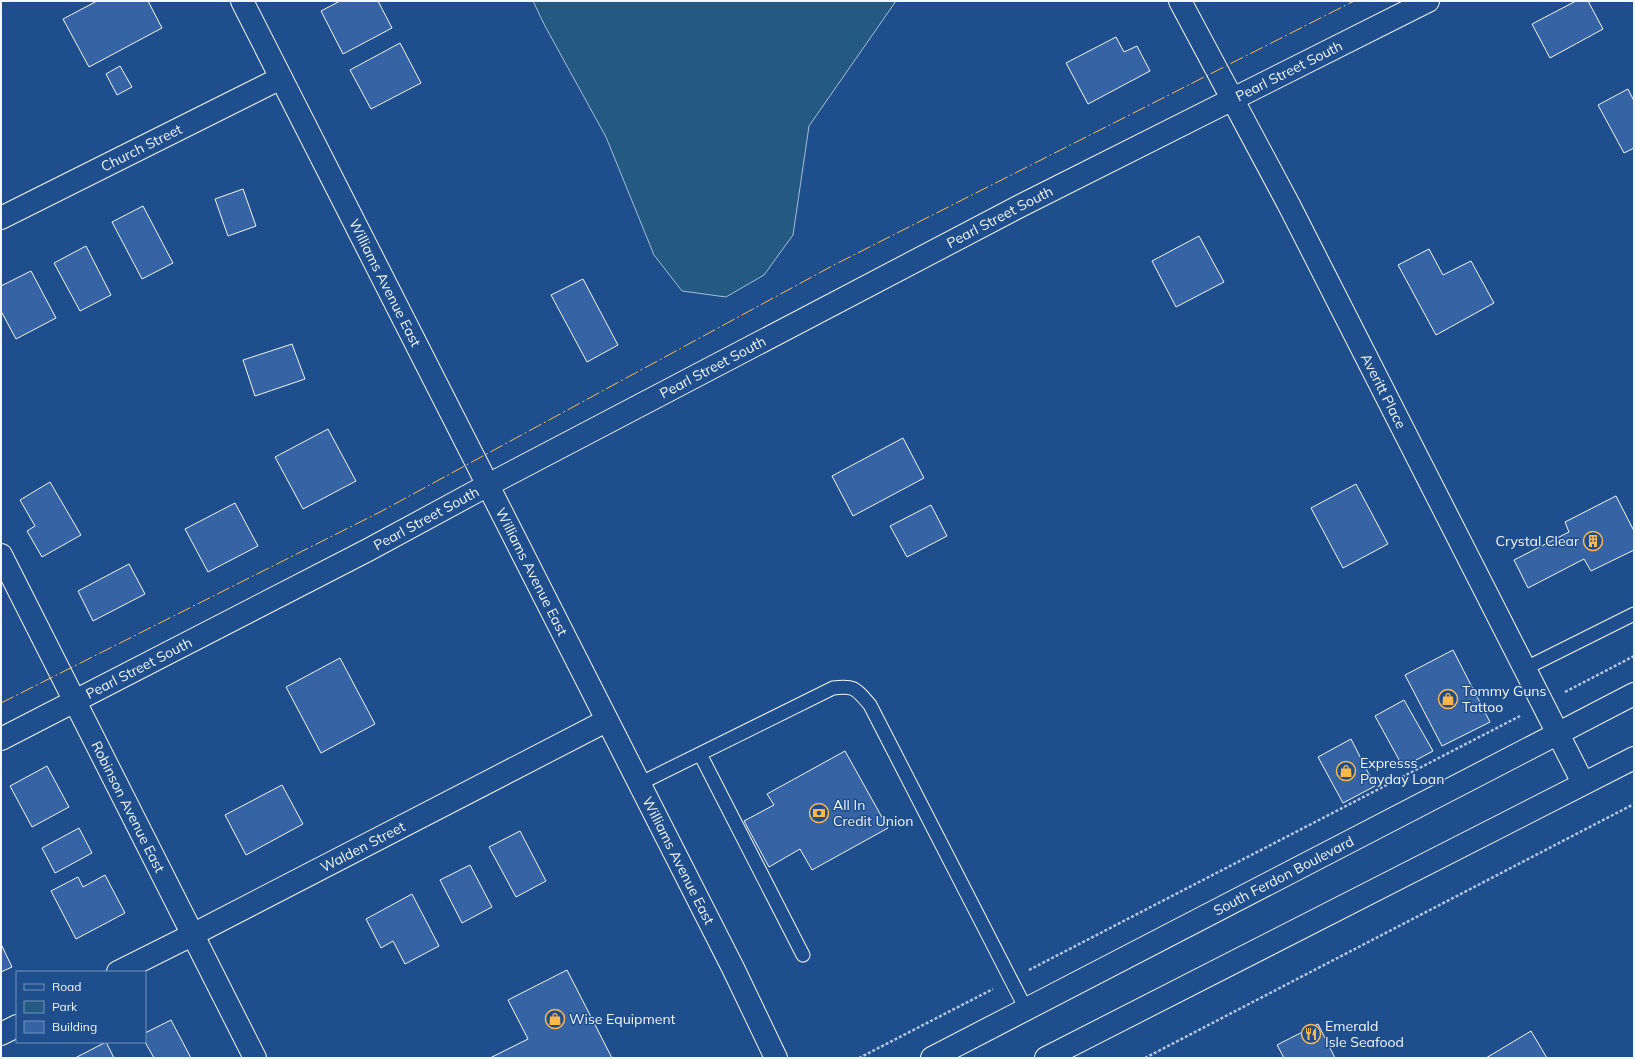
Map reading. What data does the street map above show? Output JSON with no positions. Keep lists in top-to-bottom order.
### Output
{
  "streets": {
    "street": [
      "Pearl Street South",
      "Church Street",
      "Williams Avenue East",
      "Averitt Place",
      "Robinson Avenue East",
      "Walden Street",
      "South Ferdon Boulevard"
    ]
  },
  "crossings": [
    ["Pearl Street South", "Williams Avenue East"],
    ["Pearl Street South", "Averitt Place"],
    ["Pearl Street South", "Robinson Avenue East"],
    ["Church Street", "Williams Avenue East"],
    ["Williams Avenue East", "Walden Street"],
    ["Averitt Place", "South Ferdon Boulevard"],
    ["Robinson Avenue East", "Walden Street"]
  ],
  "places": {
    "building": ["Crystal Clear"],
    "shop": ["Tommy Guns Tattoo", "Expresss Payday Loan", "Wise Equipment"],
    "bank": ["All In Credit Union"],
    "restaurant": ["Emerald Isle Seafood"]
  },
  "legend": ["Road", "Park", "Building"]
}
